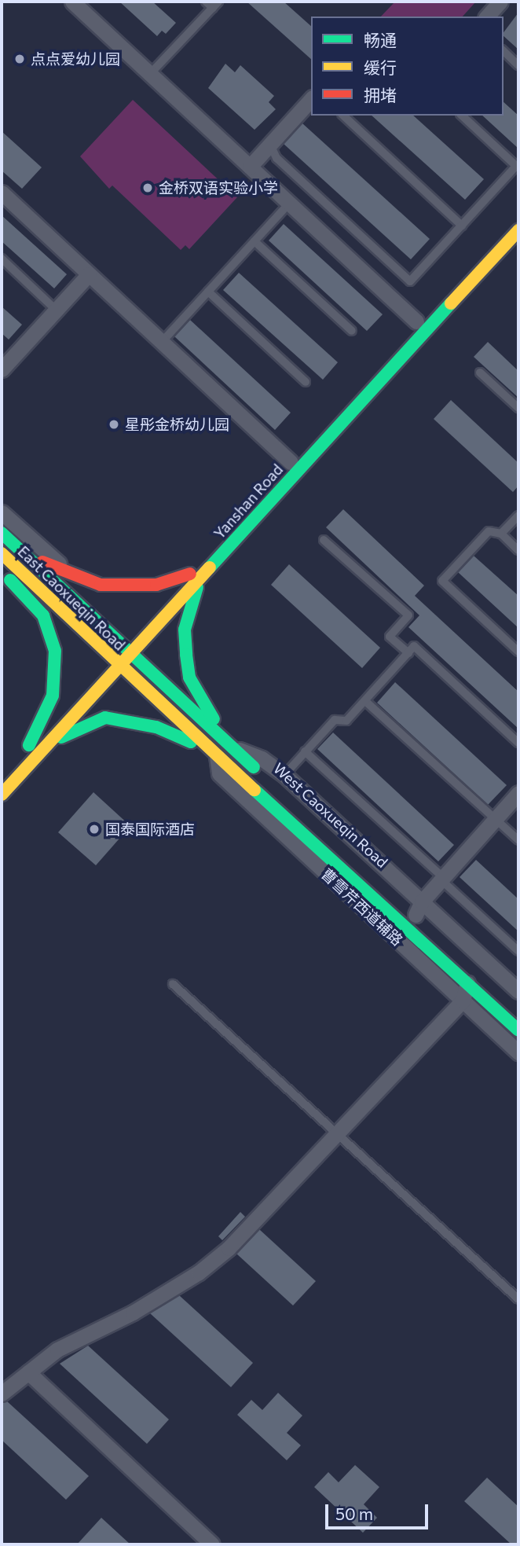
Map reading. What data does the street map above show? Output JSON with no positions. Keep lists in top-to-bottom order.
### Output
{
  "streets": {
    "main road": ["Yanshan Road", "East Caoxueqin Road", "West Caoxueqin Road"],
    "street": ["曹雪芹西道辅路"]
  },
  "crossings": [
    ["Yanshan Road", "East Caoxueqin Road"],
    ["Yanshan Road", "West Caoxueqin Road"],
    ["East Caoxueqin Road", "West Caoxueqin Road"],
    ["West Caoxueqin Road", "曹雪芹西道辅路"]
  ],
  "places": [
    "点点爱幼儿园",
    "金桥双语实验小学",
    "星彤金桥幼儿园",
    "国泰国际酒店"
  ],
  "legend": ["畅通", "缓行", "拥堵"],
  "scale_bar": "50 m"
}
